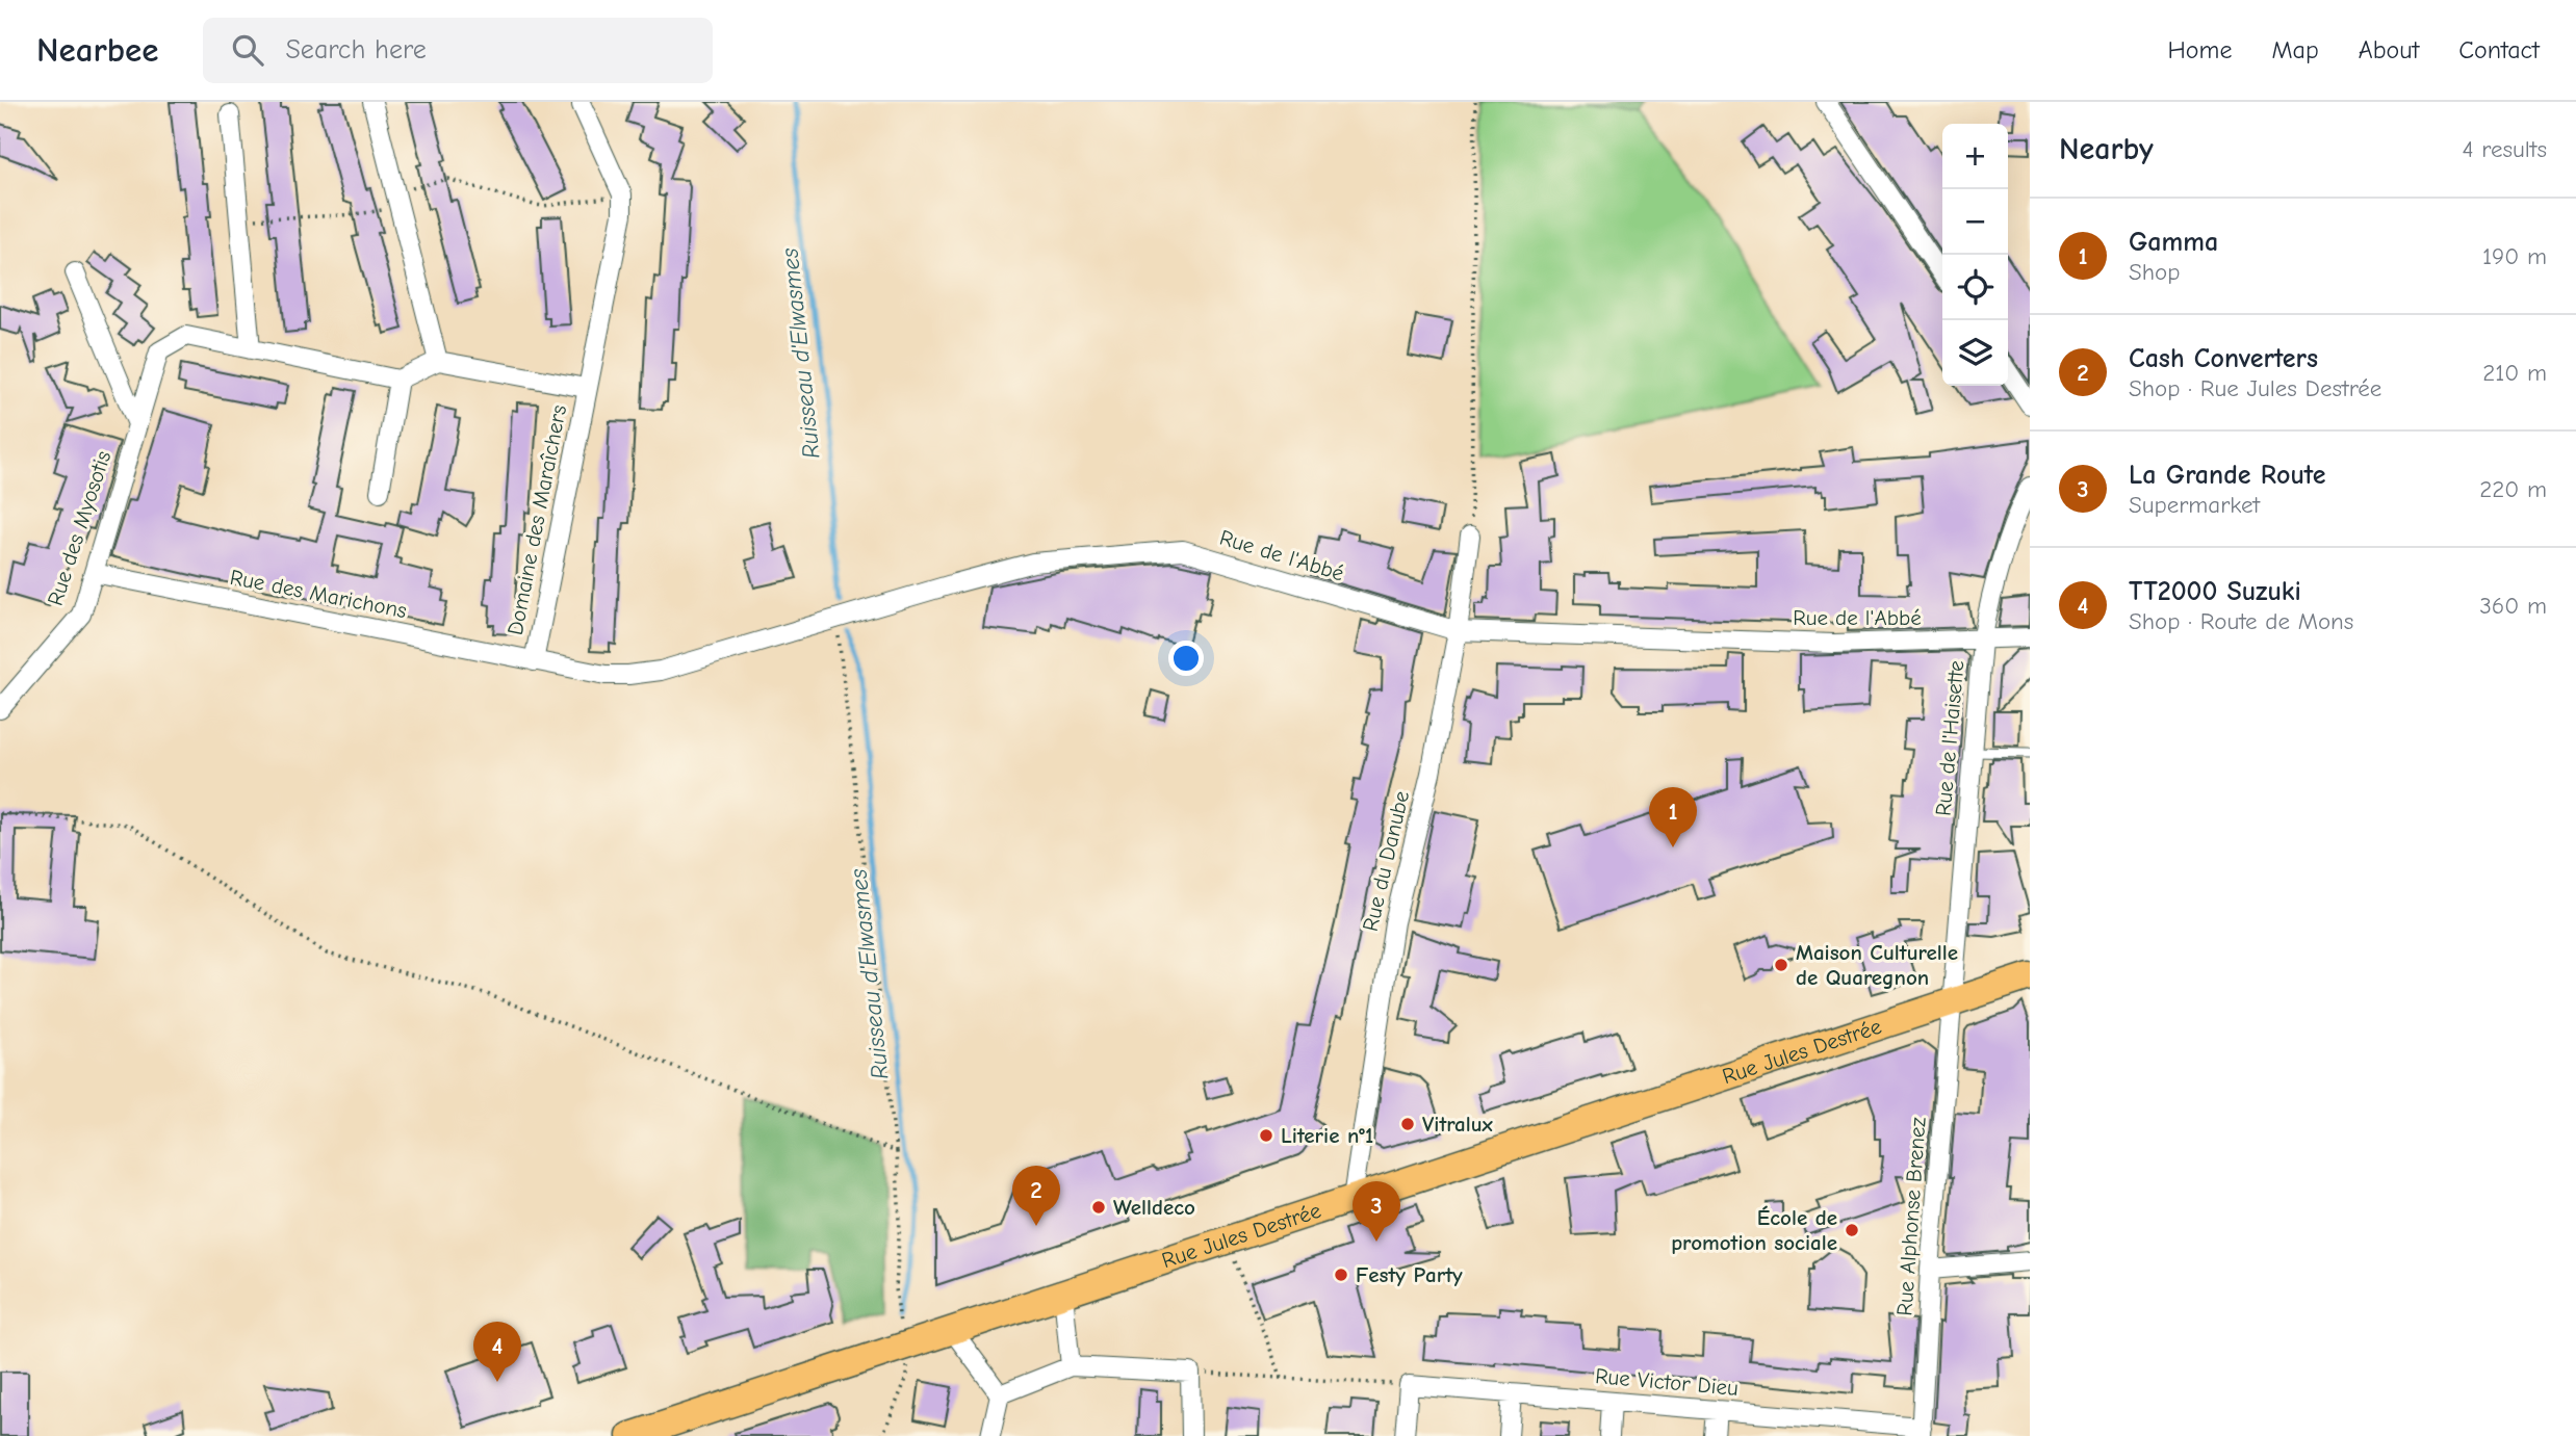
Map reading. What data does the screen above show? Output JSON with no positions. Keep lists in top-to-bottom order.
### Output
{
  "streets": {
    "main road": ["Rue Jules Destrée"],
    "street": [
      "Domaine des Maraîchers",
      "Rue des Myosotis",
      "Rue de l'Abbé",
      "Rue des Marichons",
      "Rue de l'Haisette",
      "Rue du Danube",
      "Rue Alphonse Brenez",
      "Rue Victor Dieu"
    ]
  },
  "crossings": [
    ["Domaine des Maraîchers", "Rue de l'Abbé"],
    ["Domaine des Maraîchers", "Rue des Marichons"],
    ["Rue des Myosotis", "Rue des Marichons"],
    ["Rue de l'Abbé", "Rue des Marichons"],
    ["Rue de l'Abbé", "Rue de l'Haisette"],
    ["Rue de l'Abbé", "Rue du Danube"],
    ["Rue de l'Haisette", "Rue Jules Destrée"],
    ["Rue de l'Haisette", "Rue Alphonse Brenez"],
    ["Rue du Danube", "Rue Jules Destrée"],
    ["Rue Jules Destrée", "Rue Alphonse Brenez"],
    ["Rue Alphonse Brenez", "Rue Victor Dieu"]
  ],
  "water": ["Ruisseau d'Elwasmes"],
  "places": [
    "Maison Culturelle de Quaregnon",
    "Vitralux",
    "Literie n°1",
    "Welldeco",
    "École de promotion sociale",
    "Festy Party"
  ],
  "page": {
    "header": "Nearbee",
    "search": "Search here",
    "nav": [
      "Home",
      "Map",
      "About",
      "Contact"
    ],
    "heading": ["Nearby", "4 results"],
    "map_buttons": ["+", "−"],
    "list": [
      {
        "mark": "1",
        "name": "Gamma",
        "note": "Shop",
        "value": "190 m"
      },
      {
        "mark": "2",
        "name": "Cash Converters",
        "note": "Shop · Rue Jules Destrée",
        "value": "210 m"
      },
      {
        "mark": "3",
        "name": "La Grande Route",
        "note": "Supermarket",
        "value": "220 m"
      },
      {
        "mark": "4",
        "name": "TT2000 Suzuki",
        "note": "Shop · Route de Mons",
        "value": "360 m"
      }
    ],
    "pins": [
      "1",
      "2",
      "3",
      "4"
    ]
  }
}
